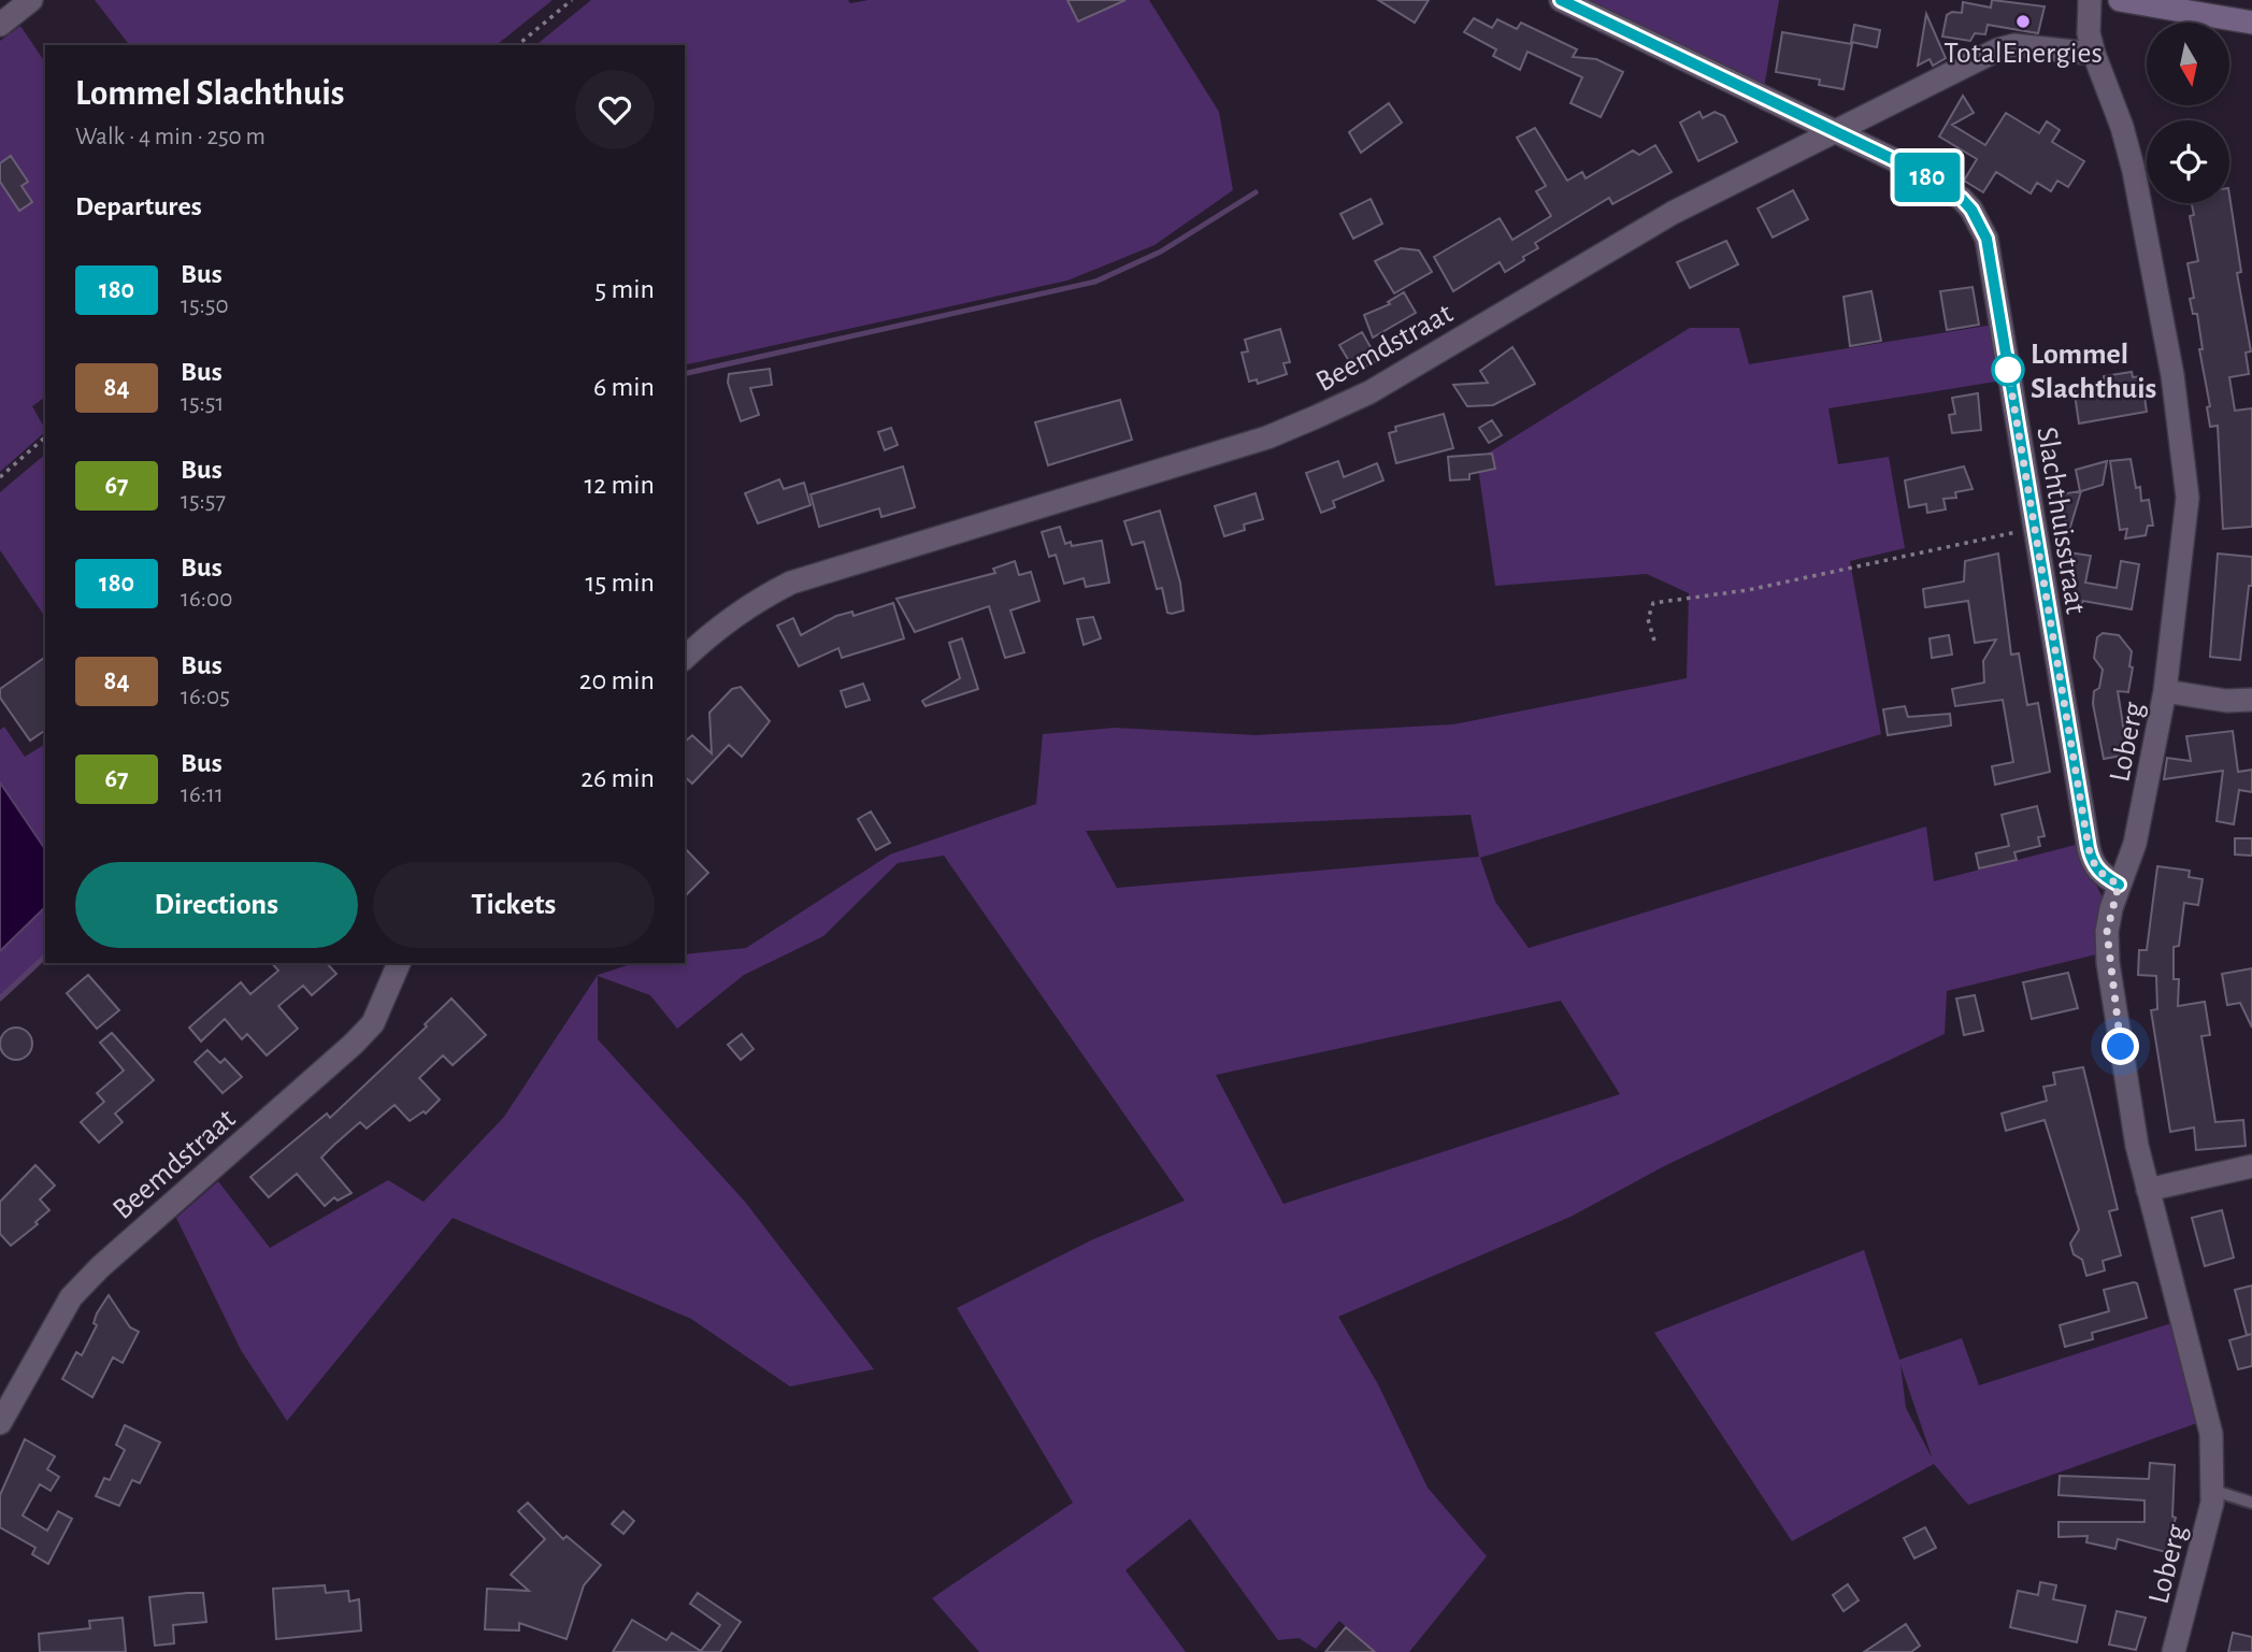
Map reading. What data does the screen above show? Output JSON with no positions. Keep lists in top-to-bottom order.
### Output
{
  "streets": {
    "street": ["Beemdstraat", "Slachthuisstraat", "Loberg"]
  },
  "crossings": [
    ["Beemdstraat", "Slachthuisstraat"],
    ["Beemdstraat", "Loberg"],
    ["Slachthuisstraat", "Loberg"]
  ],
  "places": ["TotalEnergies", "Lommel Slachthuis"],
  "lines": ["bus line 180"],
  "north": "bottom",
  "page": {
    "on_map": "180",
    "heading": [
      ["Lommel Slachthuis", "Walk · 4 min · 250 m"],
      "Departures"
    ],
    "list": [
      {
        "mark": "180",
        "name": "Bus",
        "note": "15:50",
        "value": "5 min"
      },
      {
        "mark": "84",
        "name": "Bus",
        "note": "15:51",
        "value": "6 min"
      },
      {
        "mark": "67",
        "name": "Bus",
        "note": "15:57",
        "value": "12 min"
      },
      {
        "mark": "180",
        "name": "Bus",
        "note": "16:00",
        "value": "15 min"
      },
      {
        "mark": "84",
        "name": "Bus",
        "note": "16:05",
        "value": "20 min"
      },
      {
        "mark": "67",
        "name": "Bus",
        "note": "16:11",
        "value": "26 min"
      }
    ],
    "buttons": ["Directions", "Tickets"]
  }
}
